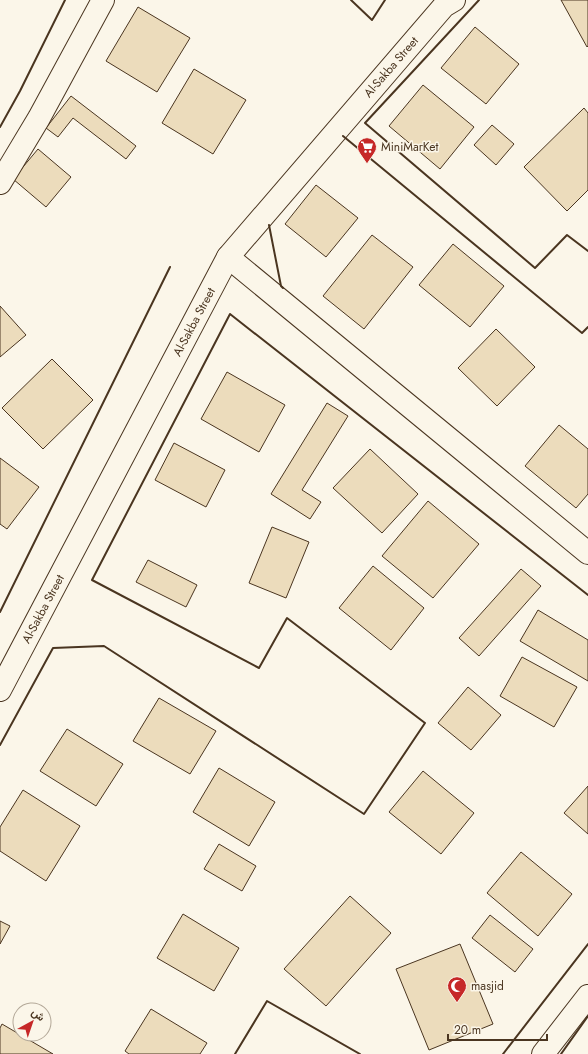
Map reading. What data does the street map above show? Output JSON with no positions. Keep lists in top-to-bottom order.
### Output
{
  "streets": {
    "main road": ["Al-Sakba Street"]
  },
  "places": {
    "supermarket": ["MiniMarKet"],
    "mosque": ["masjid"]
  },
  "scale_bar": "20 m",
  "north": "top right"
}
